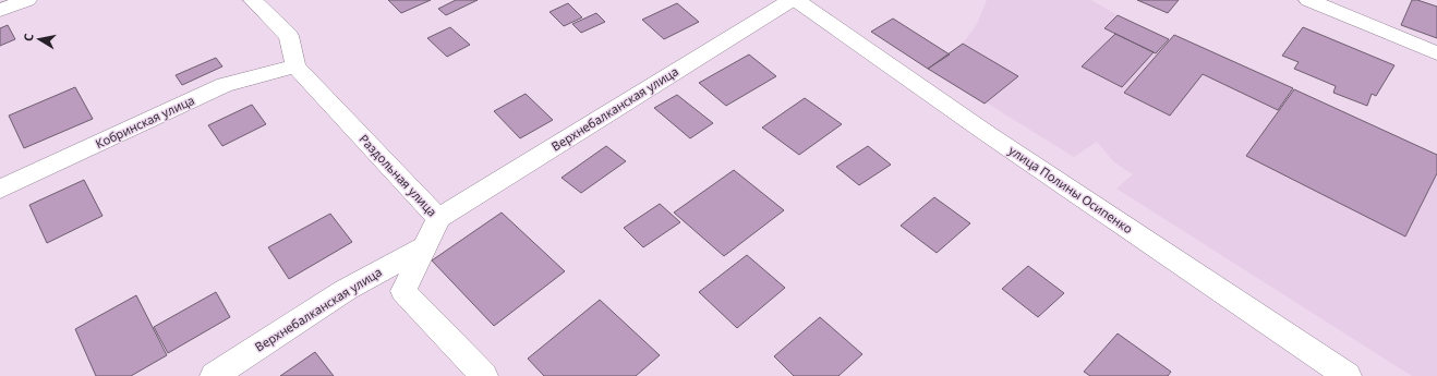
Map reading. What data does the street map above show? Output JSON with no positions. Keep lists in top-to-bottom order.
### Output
{
  "streets": {
    "street": [
      "Верхнебалканская улица",
      "Кобринская улица",
      "Раздольная улица",
      "улица Полины Осипенко"
    ]
  },
  "crossings": [
    ["Верхнебалканская улица", "Раздольная улица"],
    ["Кобринская улица", "Раздольная улица"]
  ],
  "north": "left"
}
